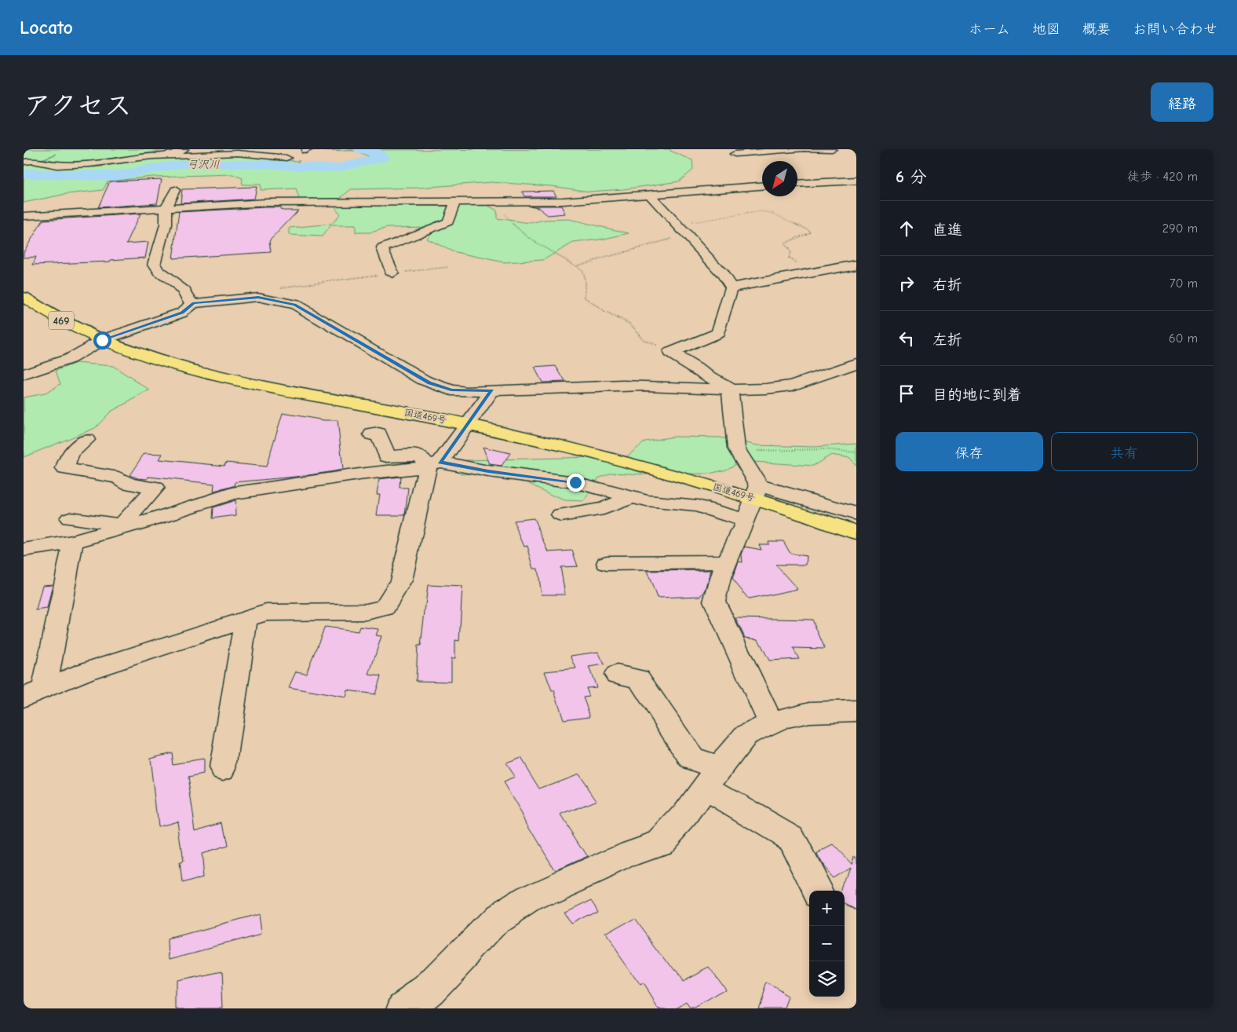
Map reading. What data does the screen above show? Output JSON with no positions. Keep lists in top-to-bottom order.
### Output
{
  "streets": {
    "highway": ["469", "国道469号"]
  },
  "water": ["弓沢川"],
  "north": "bottom left",
  "page": {
    "header": "Locato",
    "nav": [
      "ホーム",
      "地図",
      "概要",
      "お問い合わせ"
    ],
    "title": "アクセス",
    "buttons": [
      "経路",
      ["保存", "共有"]
    ],
    "heading": ["6 分", "徒歩 · 420 m"],
    "list": [
      ["直進", "290 m"],
      ["右折", "70 m"],
      ["左折", "60 m"],
      "目的地に到着"
    ],
    "map_buttons": ["+", "−"]
  }
}
